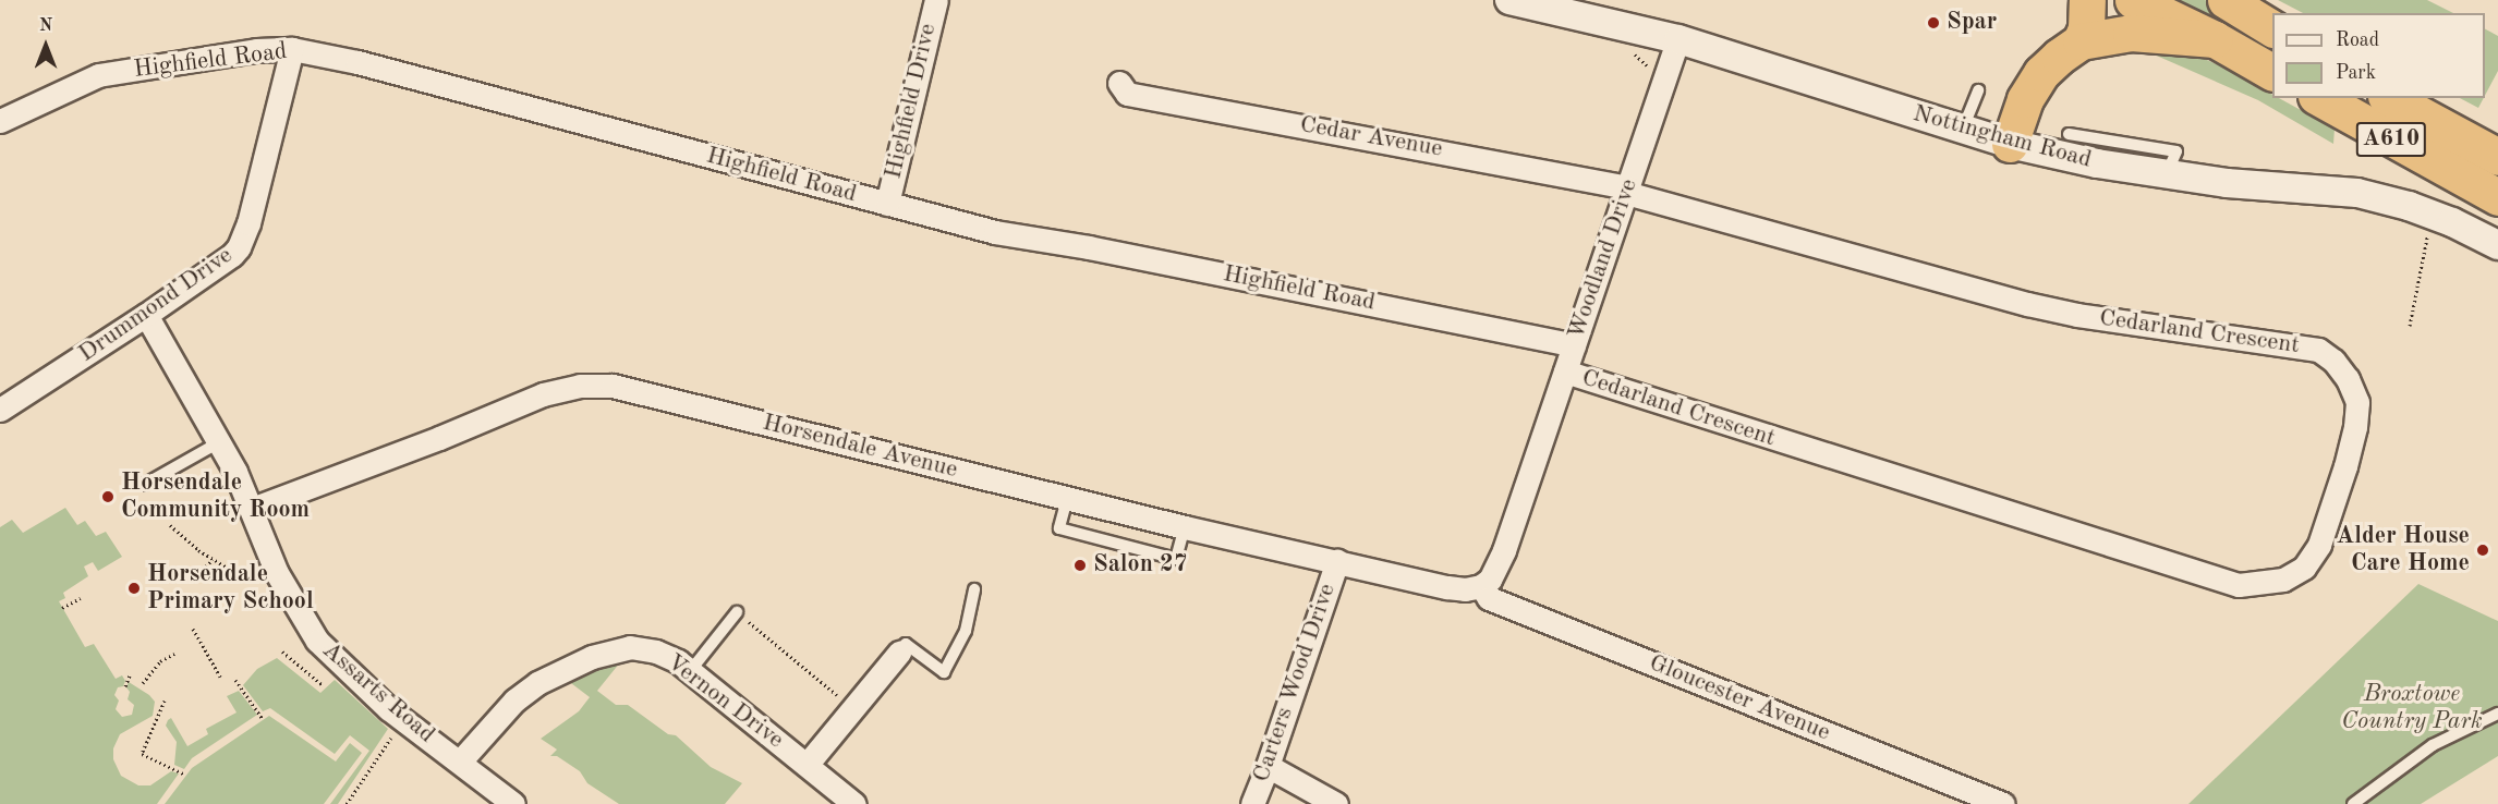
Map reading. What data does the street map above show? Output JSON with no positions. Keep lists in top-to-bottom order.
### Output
{
  "streets": {
    "highway": ["A610"],
    "street": [
      "Highfield Road",
      "Highfield Drive",
      "Cedar Avenue",
      "Nottingham Road",
      "Woodland Drive",
      "Drummond Drive",
      "Cedarland Crescent",
      "Horsendale Avenue",
      "Carters Wood Drive",
      "Assarts Road",
      "Gloucester Avenue",
      "Vernon Drive"
    ]
  },
  "crossings": [
    ["Highfield Road", "Highfield Drive"],
    ["Highfield Road", "Woodland Drive"],
    ["Highfield Road", "Drummond Drive"],
    ["Cedar Avenue", "Woodland Drive"],
    ["Cedar Avenue", "Cedarland Crescent"],
    ["Nottingham Road", "Woodland Drive"],
    ["Woodland Drive", "Cedarland Crescent"],
    ["Woodland Drive", "Horsendale Avenue"],
    ["Woodland Drive", "Gloucester Avenue"],
    ["Drummond Drive", "Assarts Road"],
    ["Horsendale Avenue", "Carters Wood Drive"],
    ["Horsendale Avenue", "Assarts Road"],
    ["Horsendale Avenue", "Gloucester Avenue"],
    ["Assarts Road", "Vernon Drive"]
  ],
  "parks": ["Broxtowe Country Park"],
  "places": [
    "Spar",
    "Horsendale Community Room",
    "Alder House Care Home",
    "Salon 27",
    "Horsendale Primary School"
  ],
  "legend": ["Road", "Park"],
  "north": "top"
}
